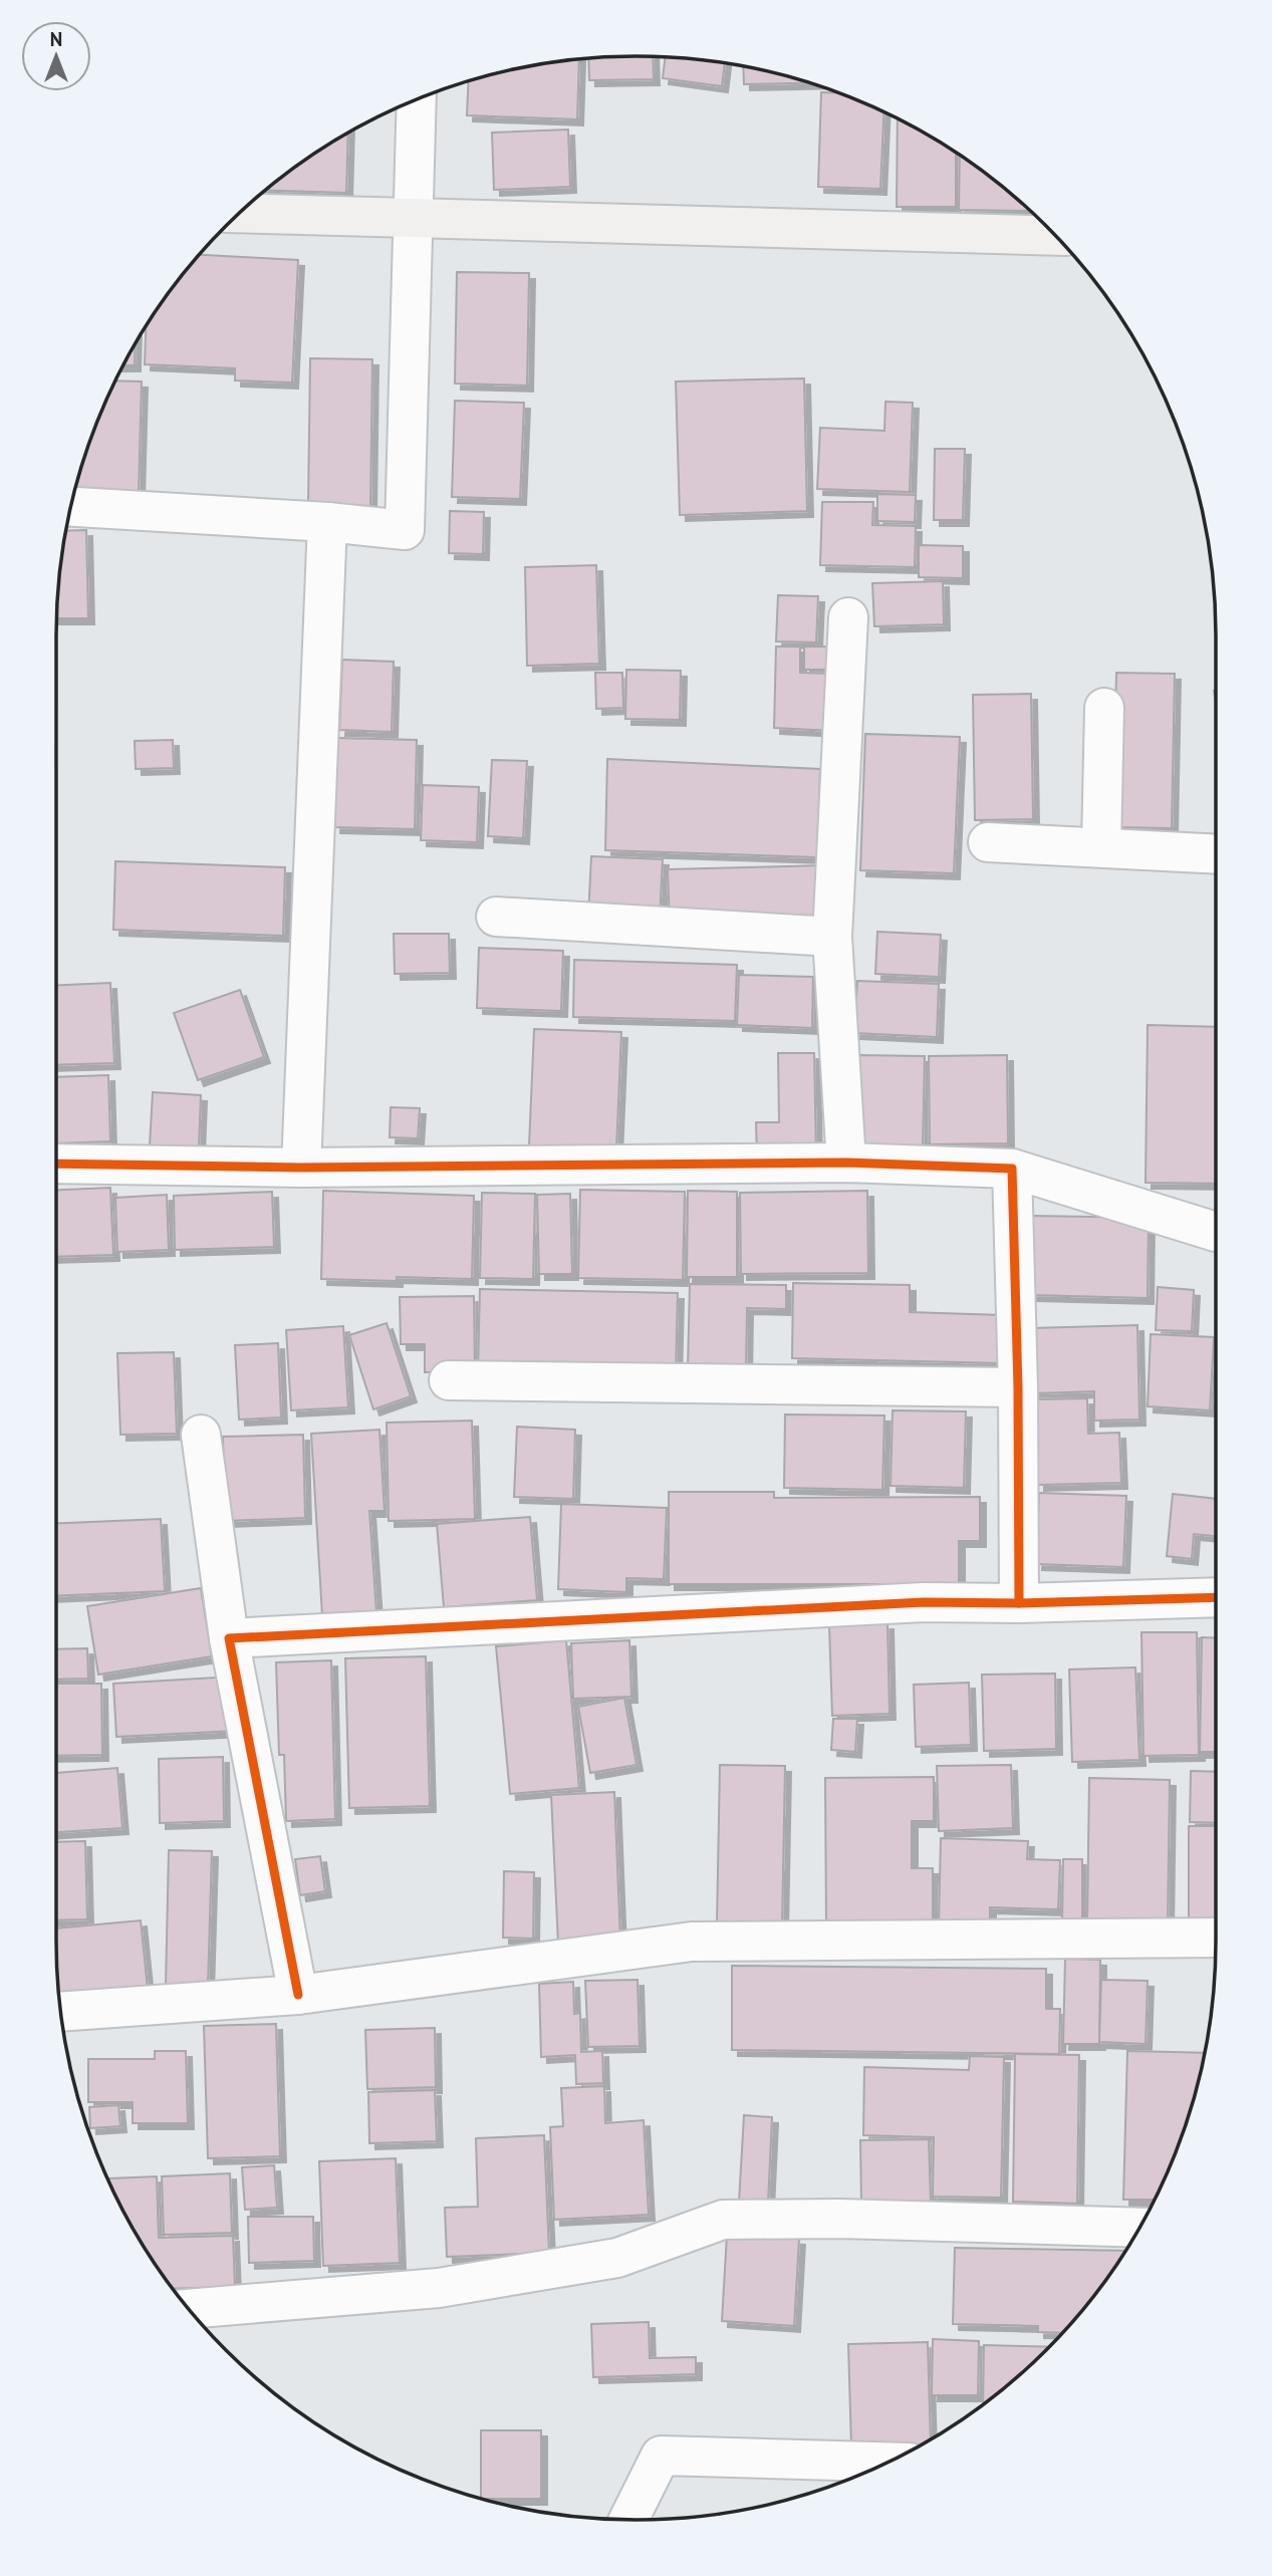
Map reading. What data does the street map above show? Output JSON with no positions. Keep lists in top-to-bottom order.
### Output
{
  "north": "top"
}
